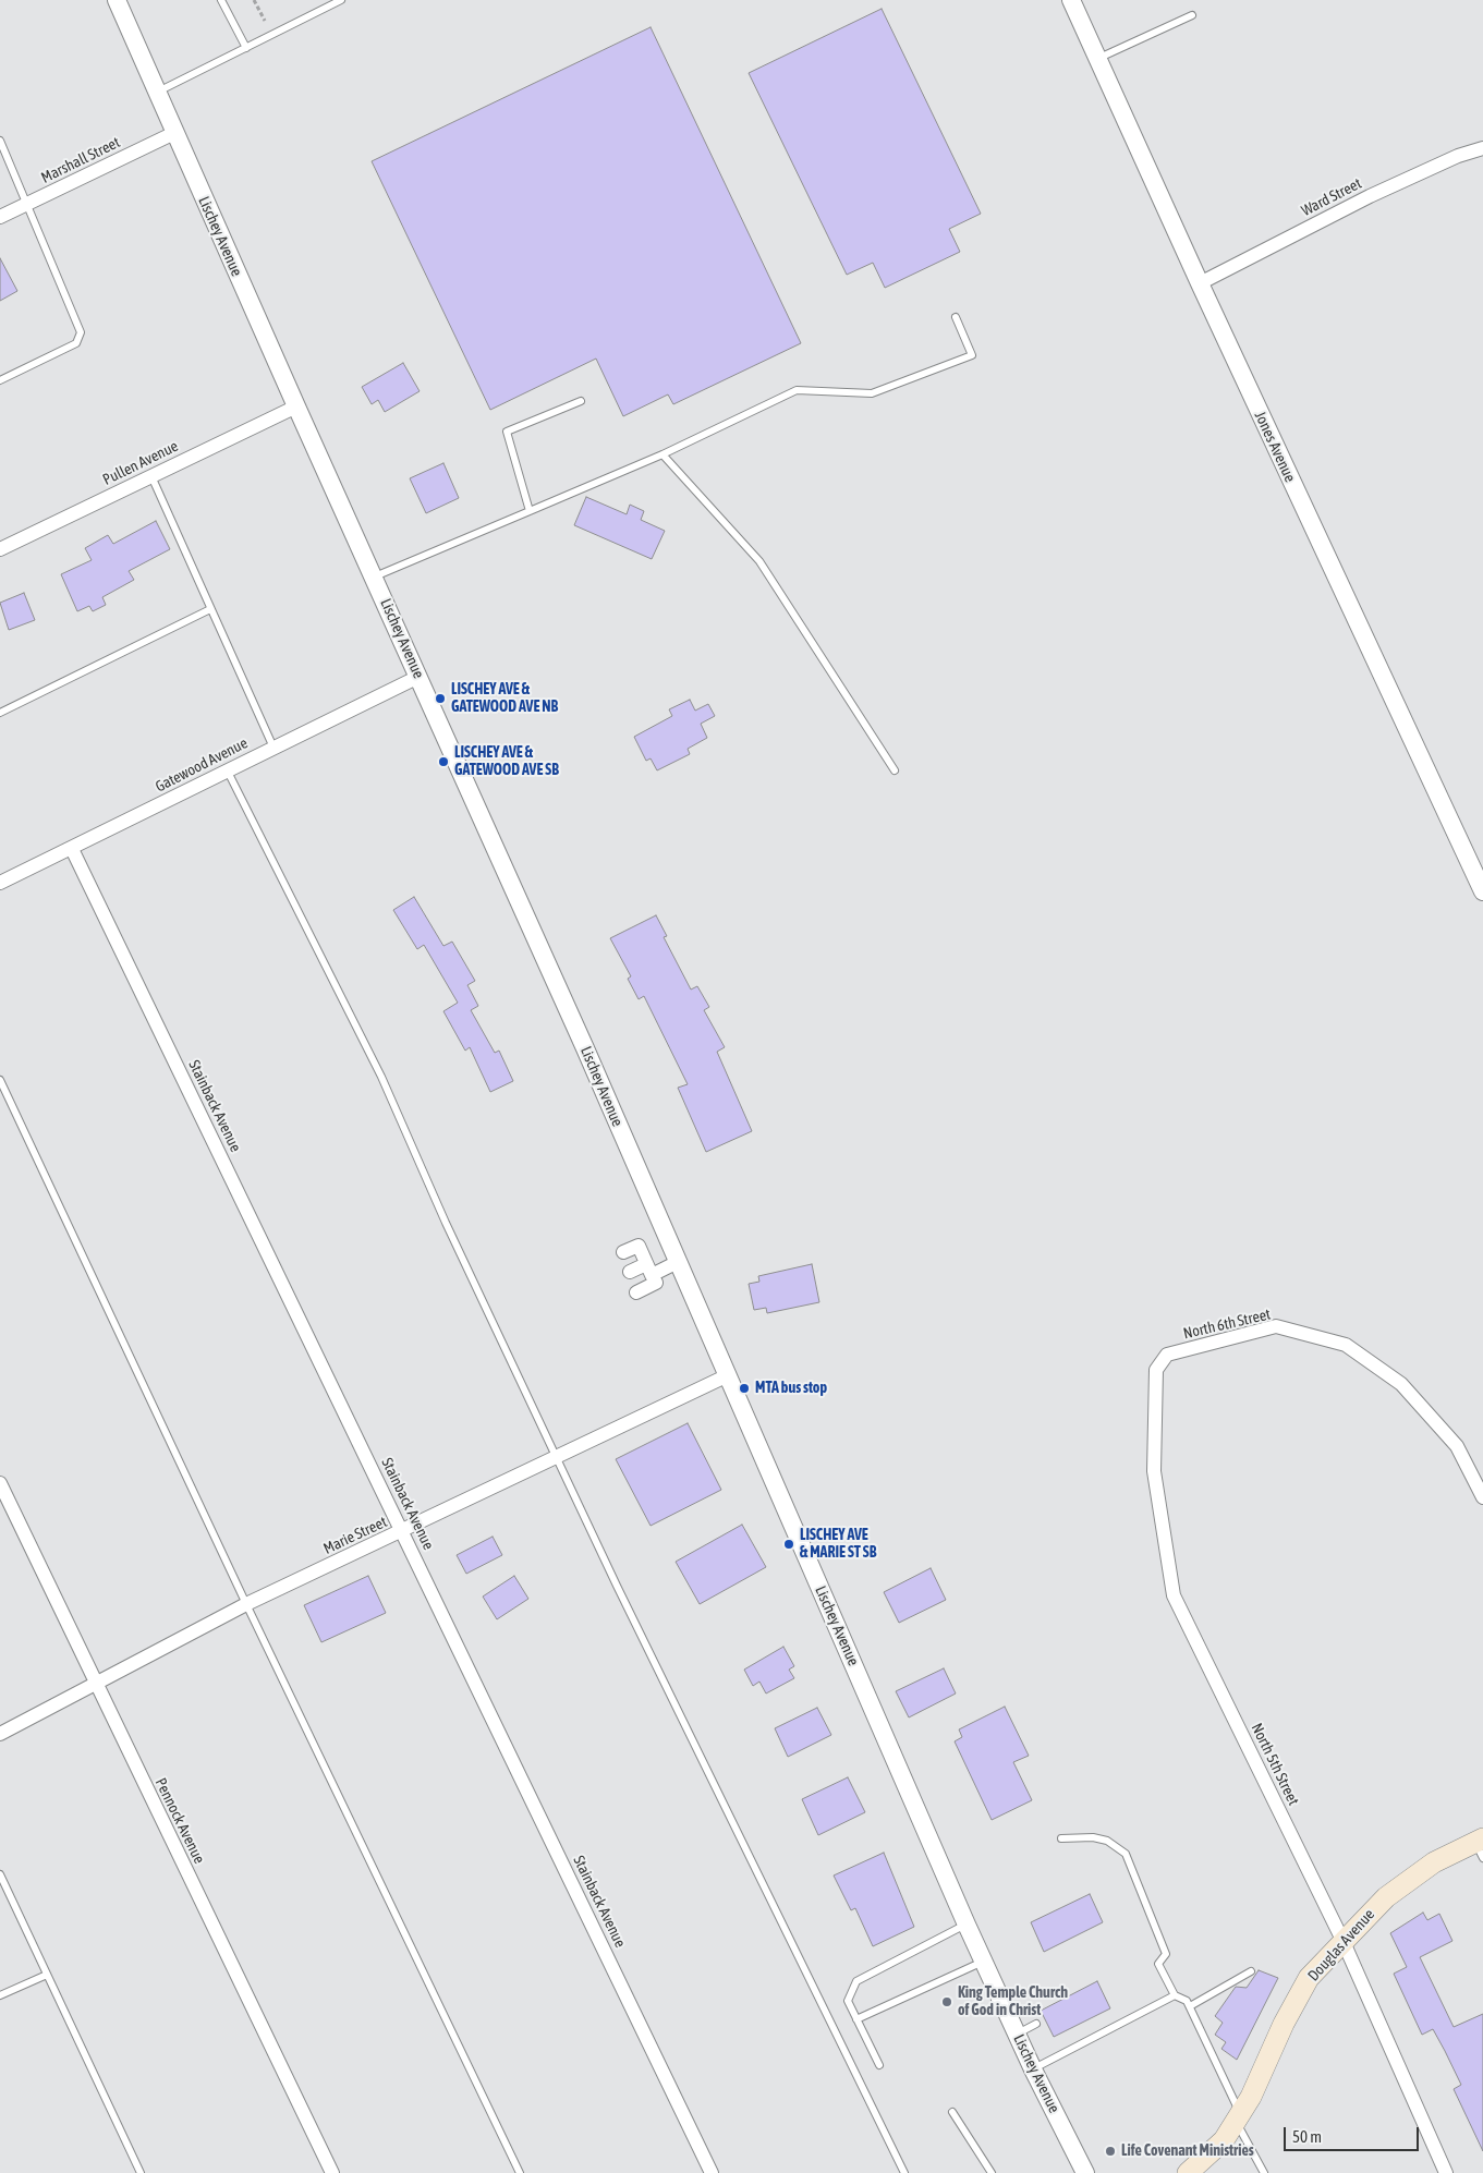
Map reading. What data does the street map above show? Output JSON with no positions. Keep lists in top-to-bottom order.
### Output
{
  "streets": {
    "main road": ["Douglas Avenue"],
    "street": [
      "Marshall Street",
      "Ward Street",
      "Lischey Avenue",
      "Jones Avenue",
      "Pullen Avenue",
      "Gatewood Avenue",
      "Stainback Avenue",
      "North 6th Street",
      "Marie Street",
      "North 5th Street",
      "Pennock Avenue"
    ]
  },
  "crossings": [
    ["Marshall Street", "Lischey Avenue"],
    ["Ward Street", "Jones Avenue"],
    ["Lischey Avenue", "Pullen Avenue"],
    ["Lischey Avenue", "Gatewood Avenue"],
    ["Lischey Avenue", "Marie Street"],
    ["Gatewood Avenue", "Stainback Avenue"],
    ["Stainback Avenue", "Marie Street"],
    ["North 6th Street", "North 5th Street"],
    ["Marie Street", "Pennock Avenue"],
    ["North 5th Street", "Douglas Avenue"]
  ],
  "places": [
    "LISCHEY AVE & GATEWOOD AVE NB",
    "LISCHEY AVE & GATEWOOD AVE SB",
    "MTA bus stop",
    "LISCHEY AVE & MARIE ST SB",
    "King Temple Church of God in Christ",
    "Life Covenant Ministries"
  ],
  "scale_bar": "50 m"
}
